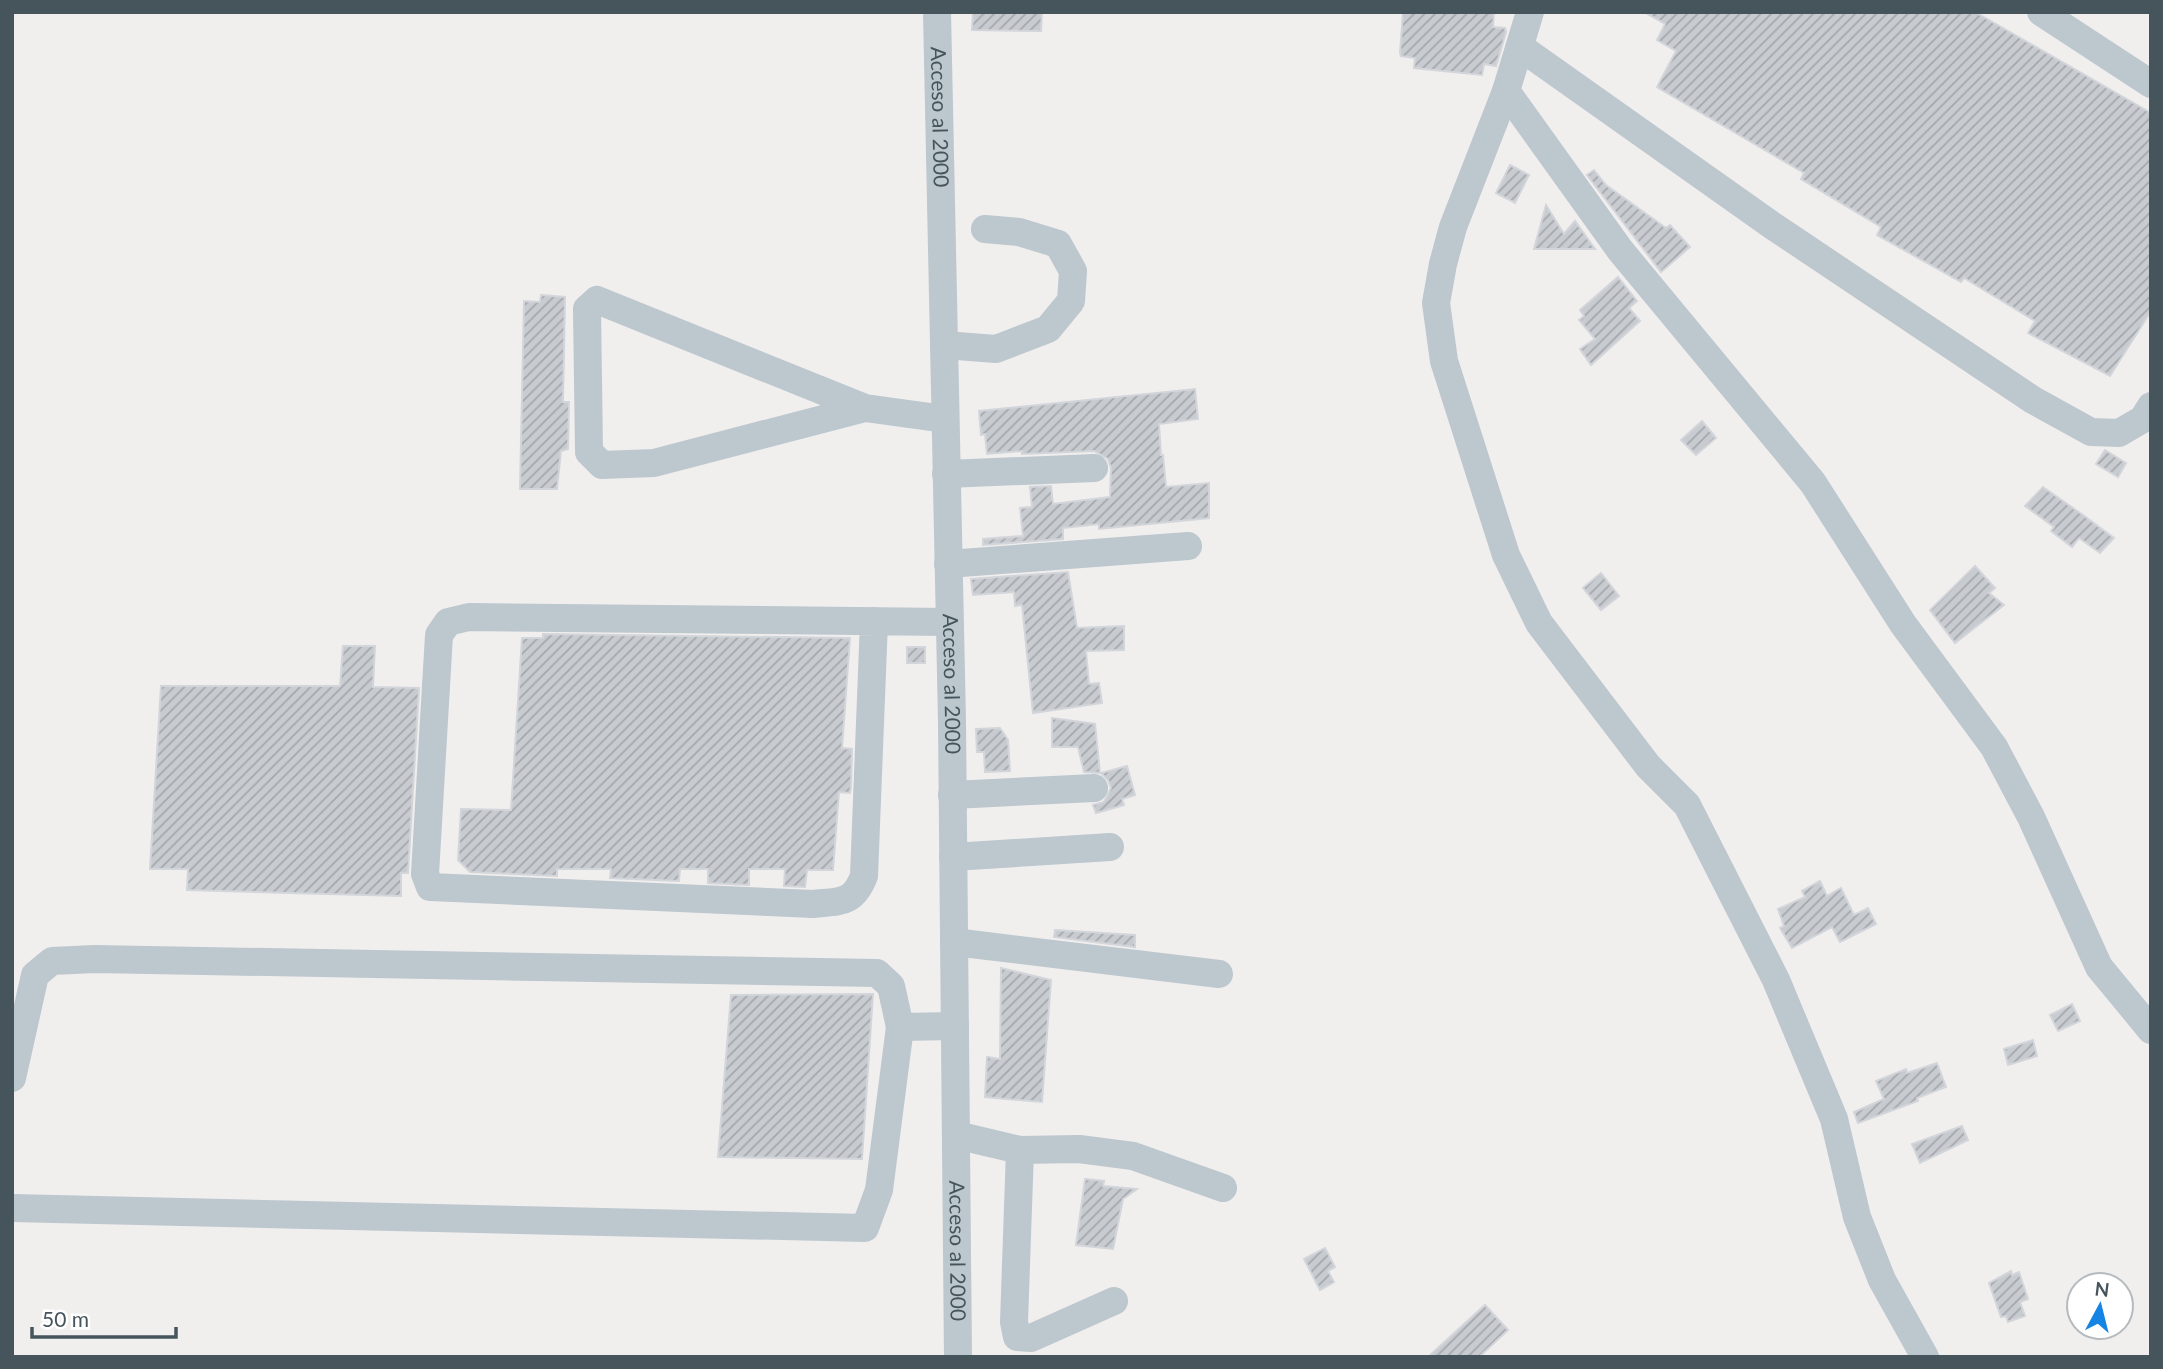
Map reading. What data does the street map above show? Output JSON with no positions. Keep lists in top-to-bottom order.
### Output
{
  "streets": {
    "street": ["Acceso al 2000"]
  },
  "scale_bar": "50 m",
  "north": "top"
}
